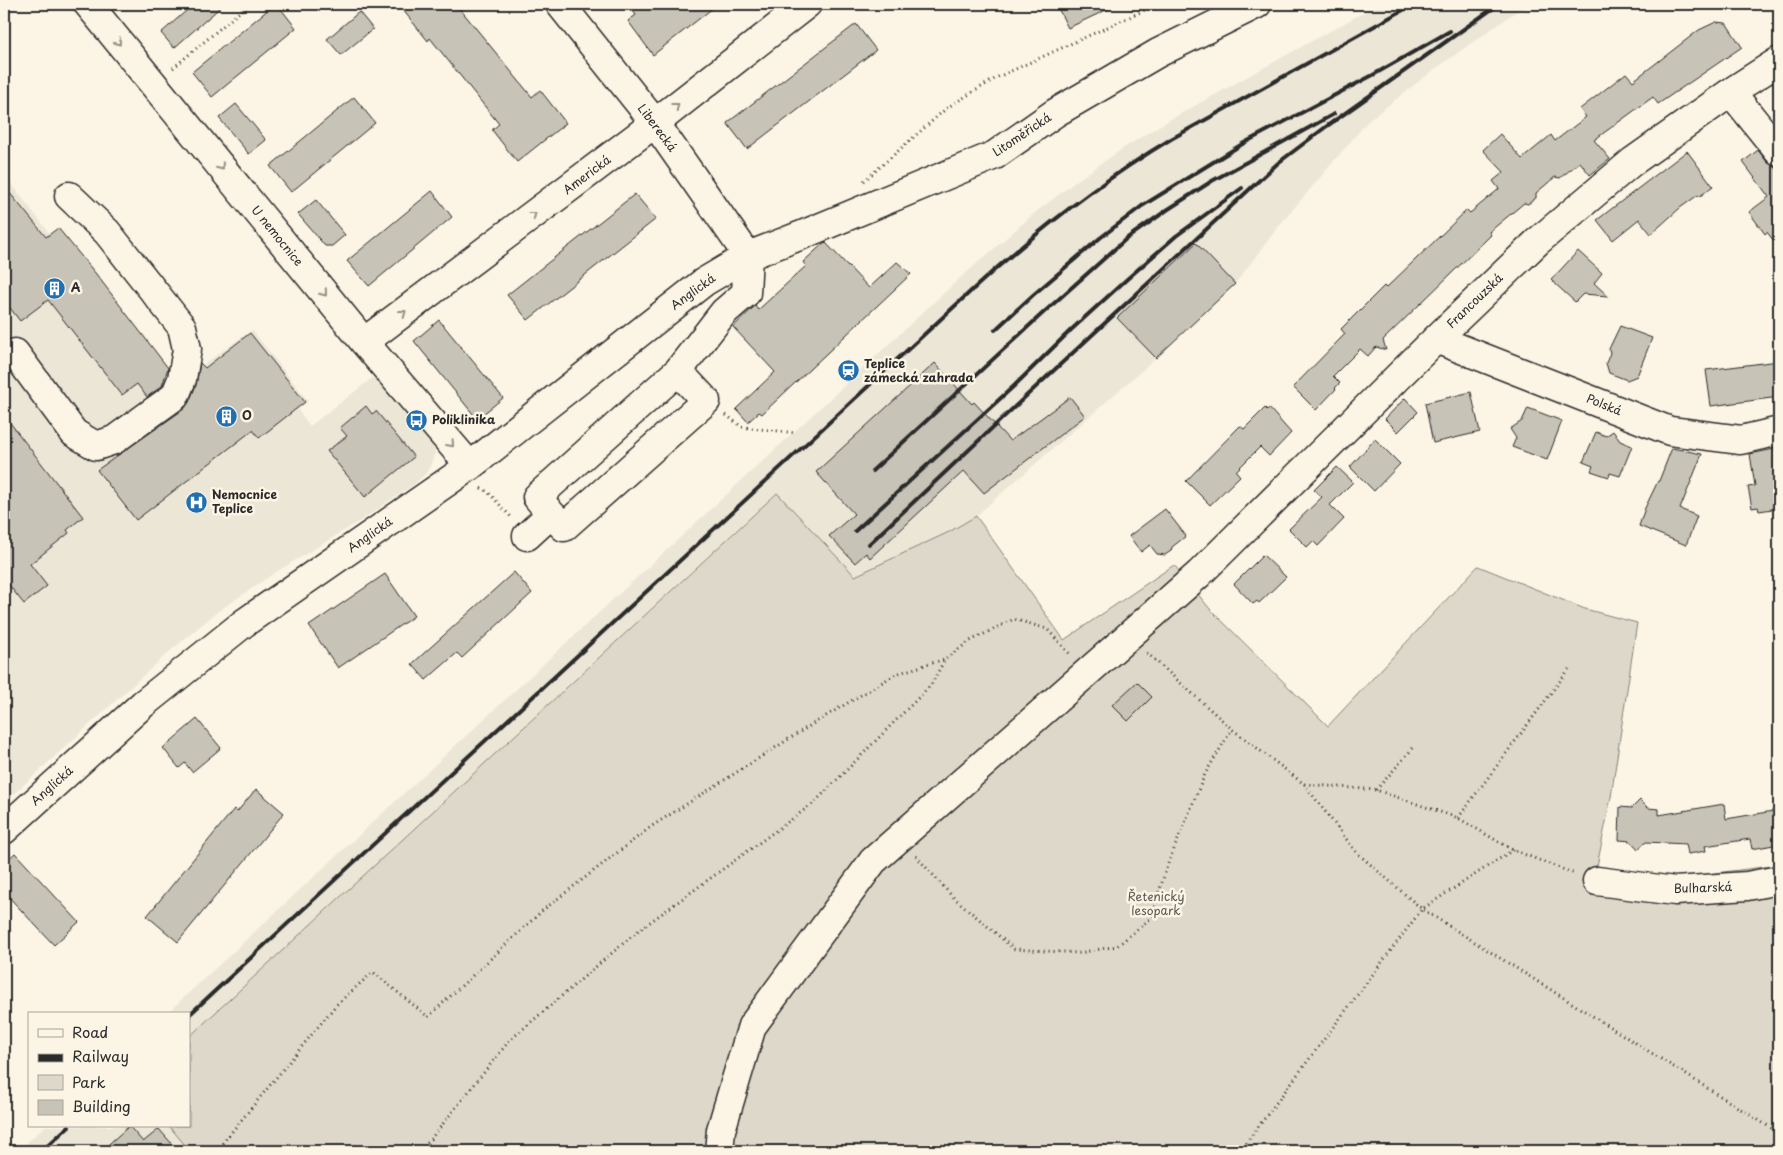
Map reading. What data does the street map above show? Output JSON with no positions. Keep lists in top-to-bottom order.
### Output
{
  "streets": {
    "street": [
      "Liberecká",
      "Litoměřická",
      "Americká",
      "U nemocnice",
      "Anglická",
      "Francouzská",
      "Polská",
      "Bulharská"
    ]
  },
  "crossings": [
    ["Liberecká", "Litoměřická"],
    ["Liberecká", "Americká"],
    ["Liberecká", "Anglická"],
    ["Litoměřická", "Anglická"],
    ["Americká", "U nemocnice"],
    ["U nemocnice", "Anglická"],
    ["Francouzská", "Polská"]
  ],
  "one_way": ["Americká", "U nemocnice"],
  "parks": ["Řetenický lesopark"],
  "places": {
    "building": ["A", "O"],
    "station": ["Teplice zámecká zahrada"],
    "bus stop": ["Poliklinika"],
    "hospital": ["Nemocnice Teplice"]
  },
  "legend": [
    "Road",
    "Railway",
    "Park",
    "Building"
  ]
}
